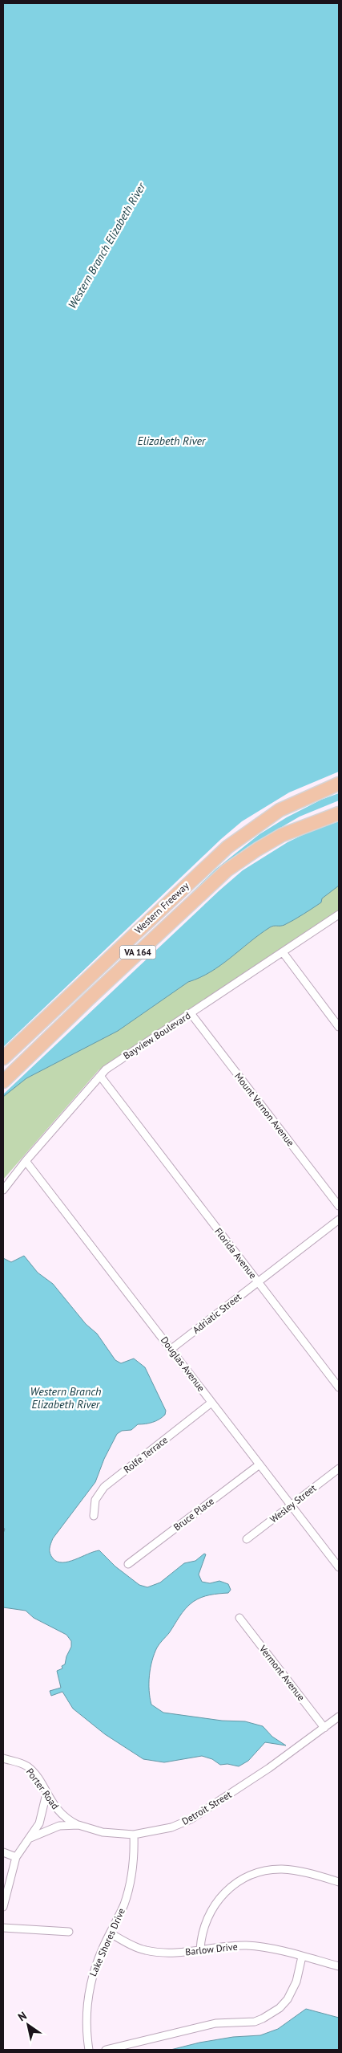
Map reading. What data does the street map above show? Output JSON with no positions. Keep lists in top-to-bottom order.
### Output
{
  "streets": {
    "highway": ["Western Freeway", "VA 164"],
    "street": [
      "Bayview Boulevard",
      "Mount Vernon Avenue",
      "Florida Avenue",
      "Adriatic Street",
      "Douglas Avenue",
      "Rolfe Terrace",
      "Wesley Street",
      "Bruce Place",
      "Vermont Avenue",
      "Porter Road",
      "Detroit Street",
      "Lake Shores Drive",
      "Barlow Drive"
    ]
  },
  "crossings": [
    ["Bayview Boulevard", "Mount Vernon Avenue"],
    ["Bayview Boulevard", "Florida Avenue"],
    ["Bayview Boulevard", "Douglas Avenue"],
    ["Florida Avenue", "Adriatic Street"],
    ["Adriatic Street", "Douglas Avenue"],
    ["Douglas Avenue", "Rolfe Terrace"],
    ["Douglas Avenue", "Wesley Street"],
    ["Douglas Avenue", "Bruce Place"],
    ["Vermont Avenue", "Detroit Street"],
    ["Porter Road", "Detroit Street"],
    ["Detroit Street", "Lake Shores Drive"],
    ["Lake Shores Drive", "Barlow Drive"]
  ],
  "water": ["Western Branch Elizabeth River", "Elizabeth River"],
  "north": "top left"
}
